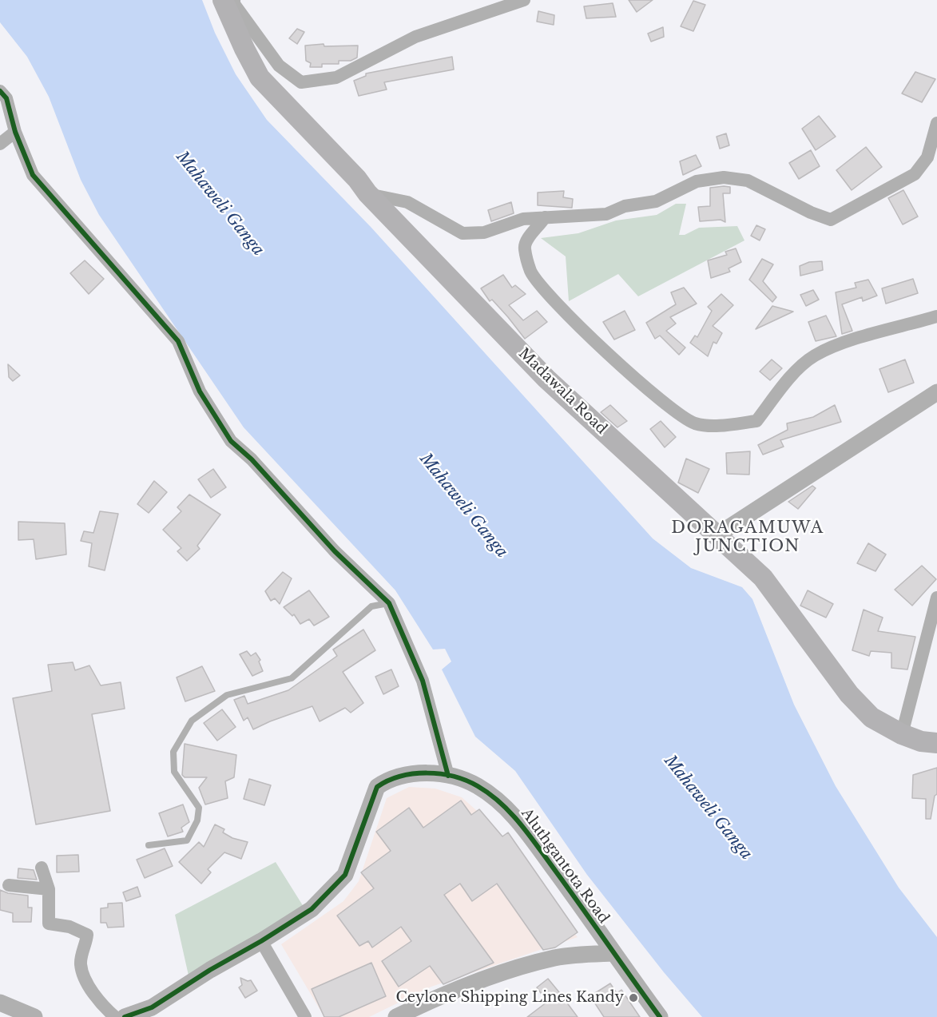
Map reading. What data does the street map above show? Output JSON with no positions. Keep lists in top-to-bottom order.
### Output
{
  "streets": {
    "main road": ["Madawala Road"],
    "street": ["Aluthgantota Road"]
  },
  "districts": ["DORAGAMUWA JUNCTION"],
  "water": ["Mahaweli Ganga"],
  "places": ["Ceylone Shipping Lines Kandy"]
}
